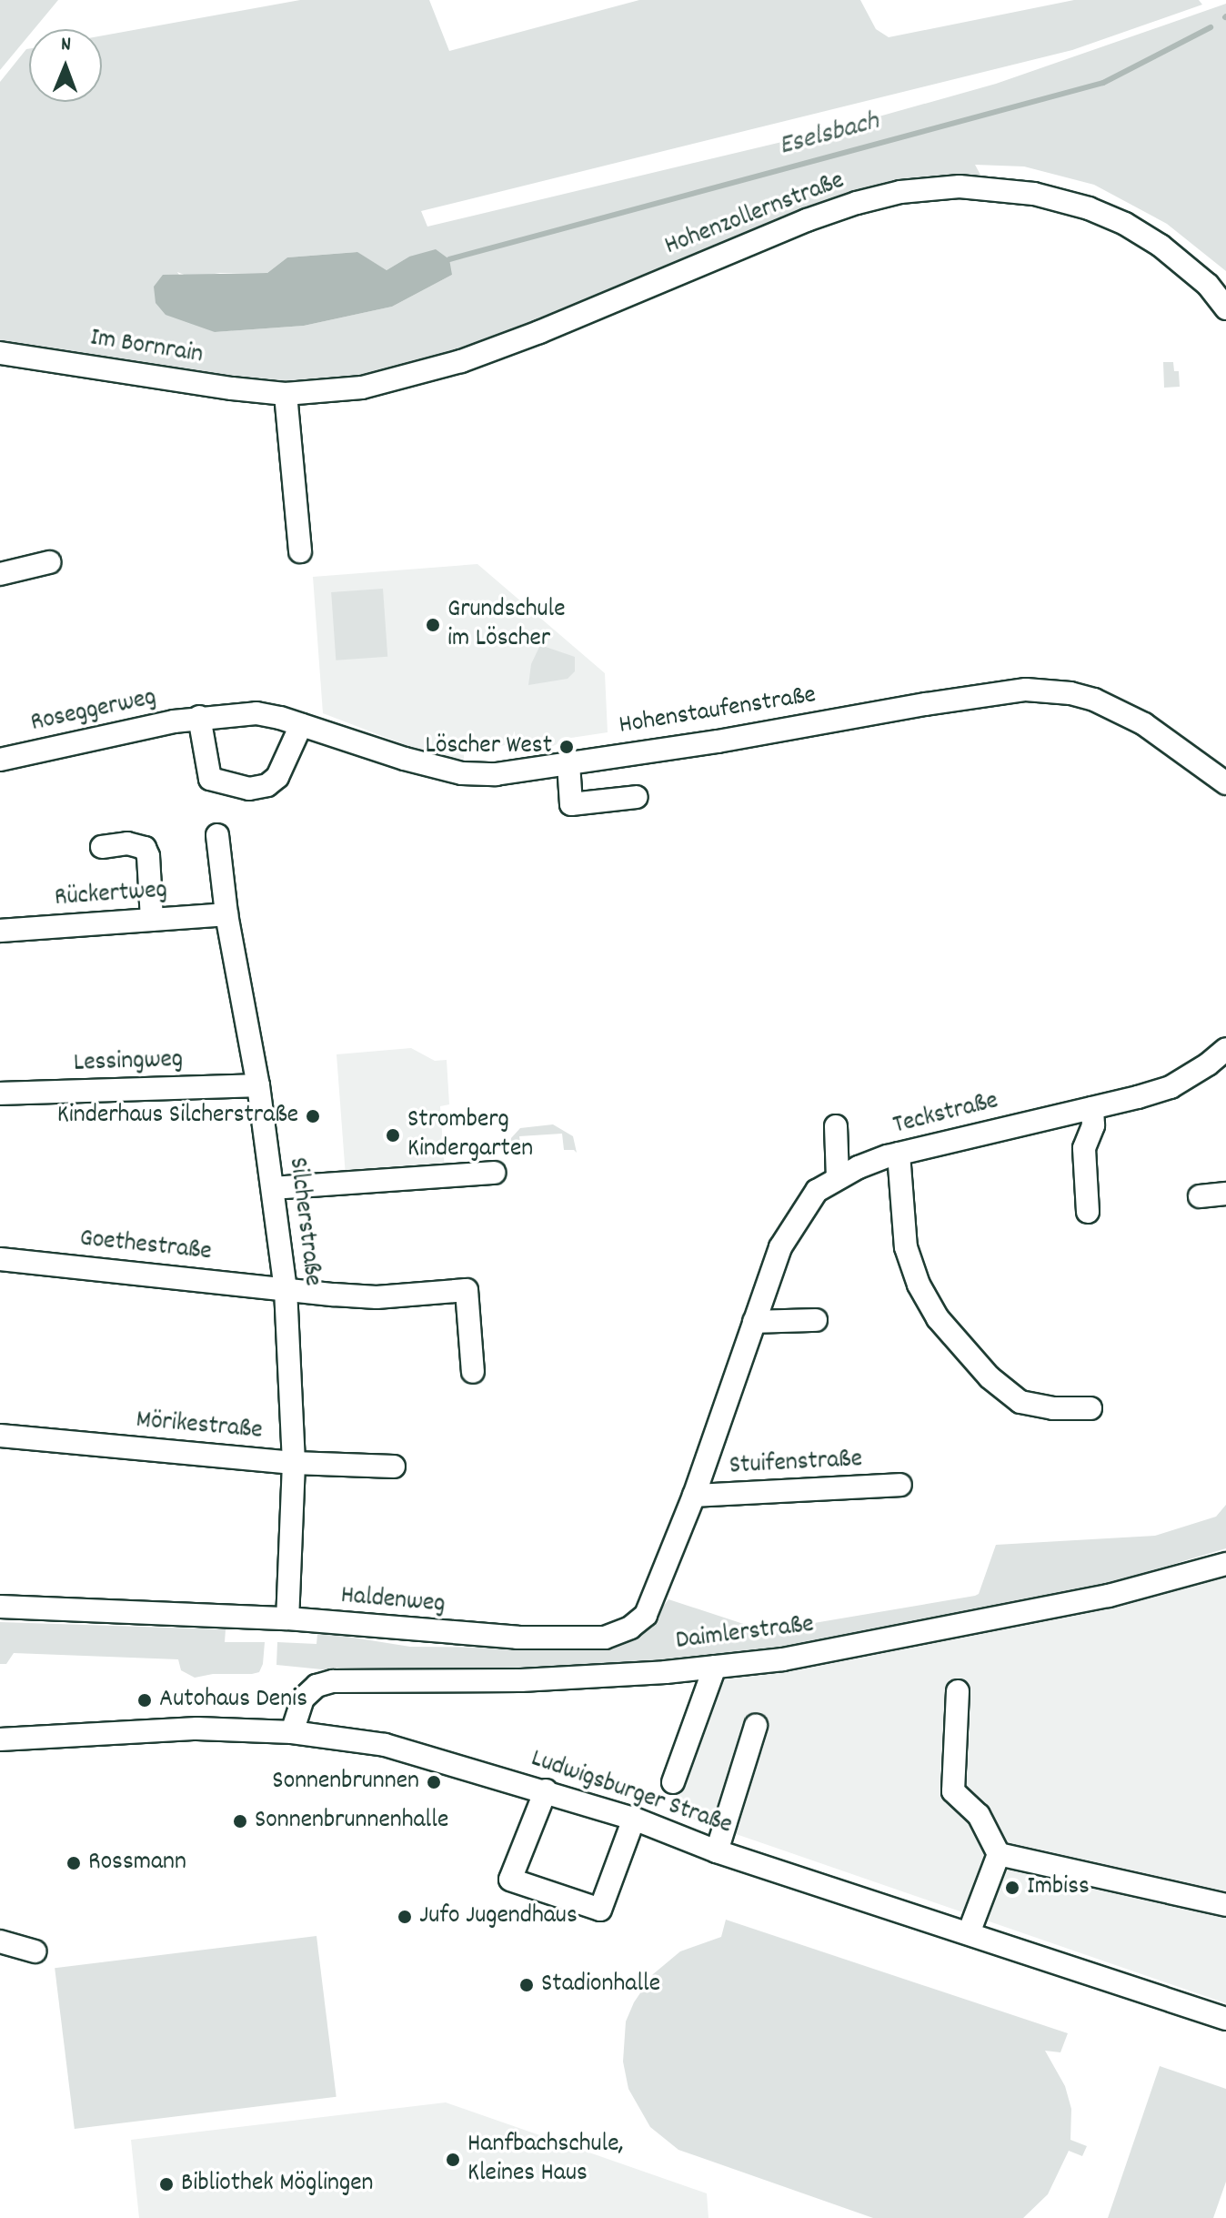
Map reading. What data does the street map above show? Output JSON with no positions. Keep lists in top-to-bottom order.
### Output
{
  "streets": {
    "street": [
      "Hohenzollernstraße",
      "Im Bornrain",
      "Roseggerweg",
      "Hohenstaufenstraße",
      "Rückertweg",
      "Lessingweg",
      "Teckstraße",
      "Silcherstraße",
      "Goethestraße",
      "Mörikestraße",
      "Stuifenstraße",
      "Haldenweg",
      "Daimlerstraße",
      "Ludwigsburger Straße"
    ]
  },
  "crossings": [
    ["Hohenzollernstraße", "Im Bornrain"],
    ["Roseggerweg", "Hohenstaufenstraße"],
    ["Rückertweg", "Silcherstraße"],
    ["Lessingweg", "Silcherstraße"],
    ["Teckstraße", "Stuifenstraße"],
    ["Teckstraße", "Haldenweg"],
    ["Silcherstraße", "Goethestraße"],
    ["Silcherstraße", "Mörikestraße"],
    ["Silcherstraße", "Haldenweg"],
    ["Stuifenstraße", "Haldenweg"],
    ["Daimlerstraße", "Ludwigsburger Straße"]
  ],
  "water": ["Eselsbach"],
  "places": [
    "Grundschule im Löscher",
    "Löscher West",
    "Kinderhaus Silcherstraße",
    "Stromberg Kindergarten",
    "Autohaus Denis",
    "Sonnenbrunnen",
    "Sonnenbrunnenhalle",
    "Rossmann",
    "Imbiss",
    "Jufo Jugendhaus",
    "Stadionhalle",
    "Hanfbachschule, Kleines Haus",
    "Bibliothek Möglingen"
  ],
  "north": "top"
}
